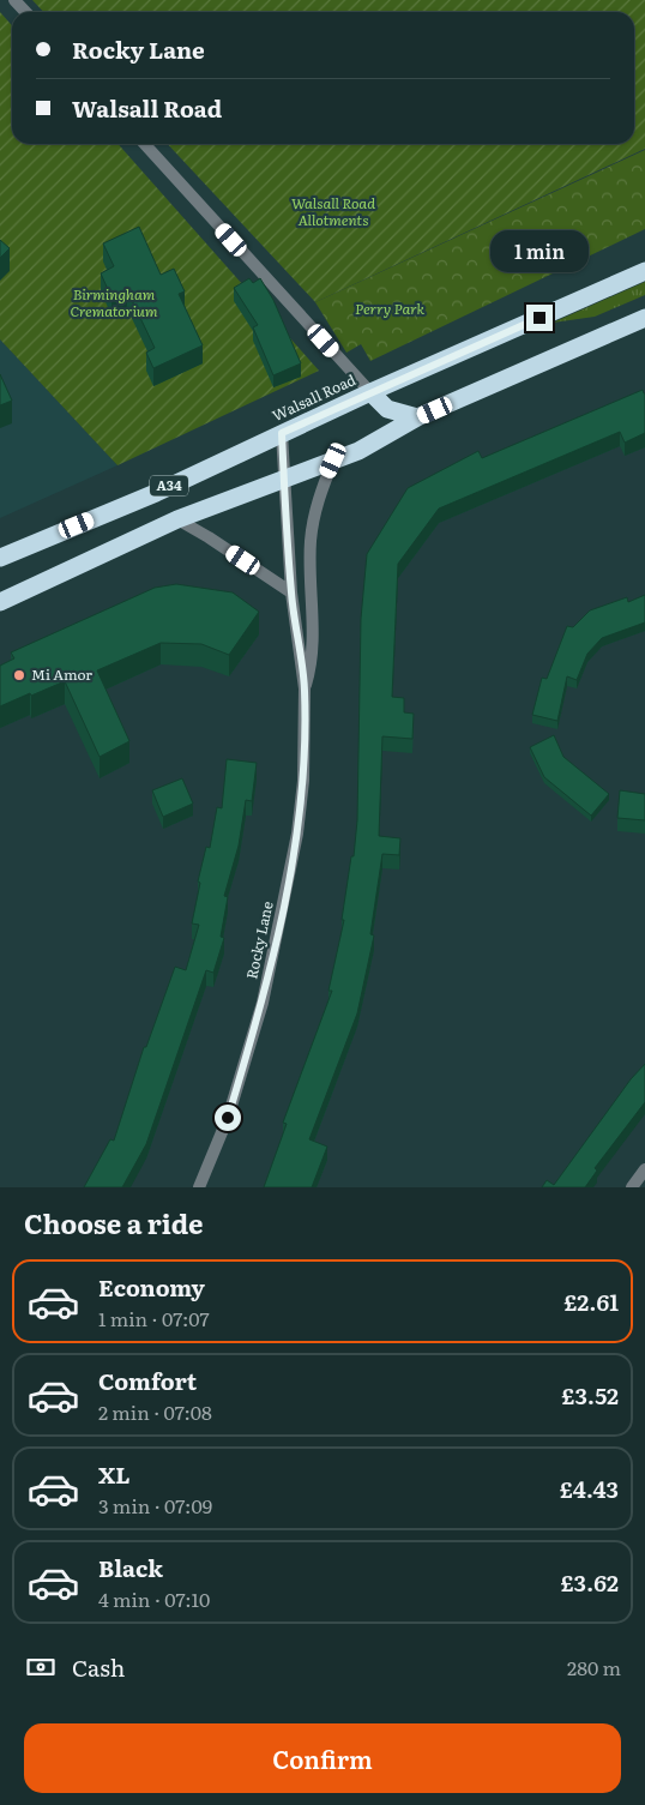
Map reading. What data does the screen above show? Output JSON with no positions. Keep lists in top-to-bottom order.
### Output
{
  "streets": {
    "highway": ["Walsall Road", "A34"],
    "street": ["Rocky Lane"]
  },
  "crossings": [
    ["Walsall Road", "Rocky Lane"],
    ["A34", "Rocky Lane"]
  ],
  "parks": ["Walsall Road Allotments", "Birmingham Crematorium", "Perry Park"],
  "places": ["Mi Amor"],
  "page": {
    "banner": ["Rocky Lane", "Walsall Road"],
    "bubble": "1 min",
    "heading": "Choose a ride",
    "list": [
      {
        "name": "Economy",
        "note": "1 min · 07:07",
        "value": "£2.61"
      },
      {
        "name": "Comfort",
        "note": "2 min · 07:08",
        "value": "£3.52"
      },
      {
        "name": "XL",
        "note": "3 min · 07:09",
        "value": "£4.43"
      },
      {
        "name": "Black",
        "note": "4 min · 07:10",
        "value": "£3.62"
      }
    ],
    "pay": ["Cash", "280 m"],
    "buttons": "Confirm"
  }
}
